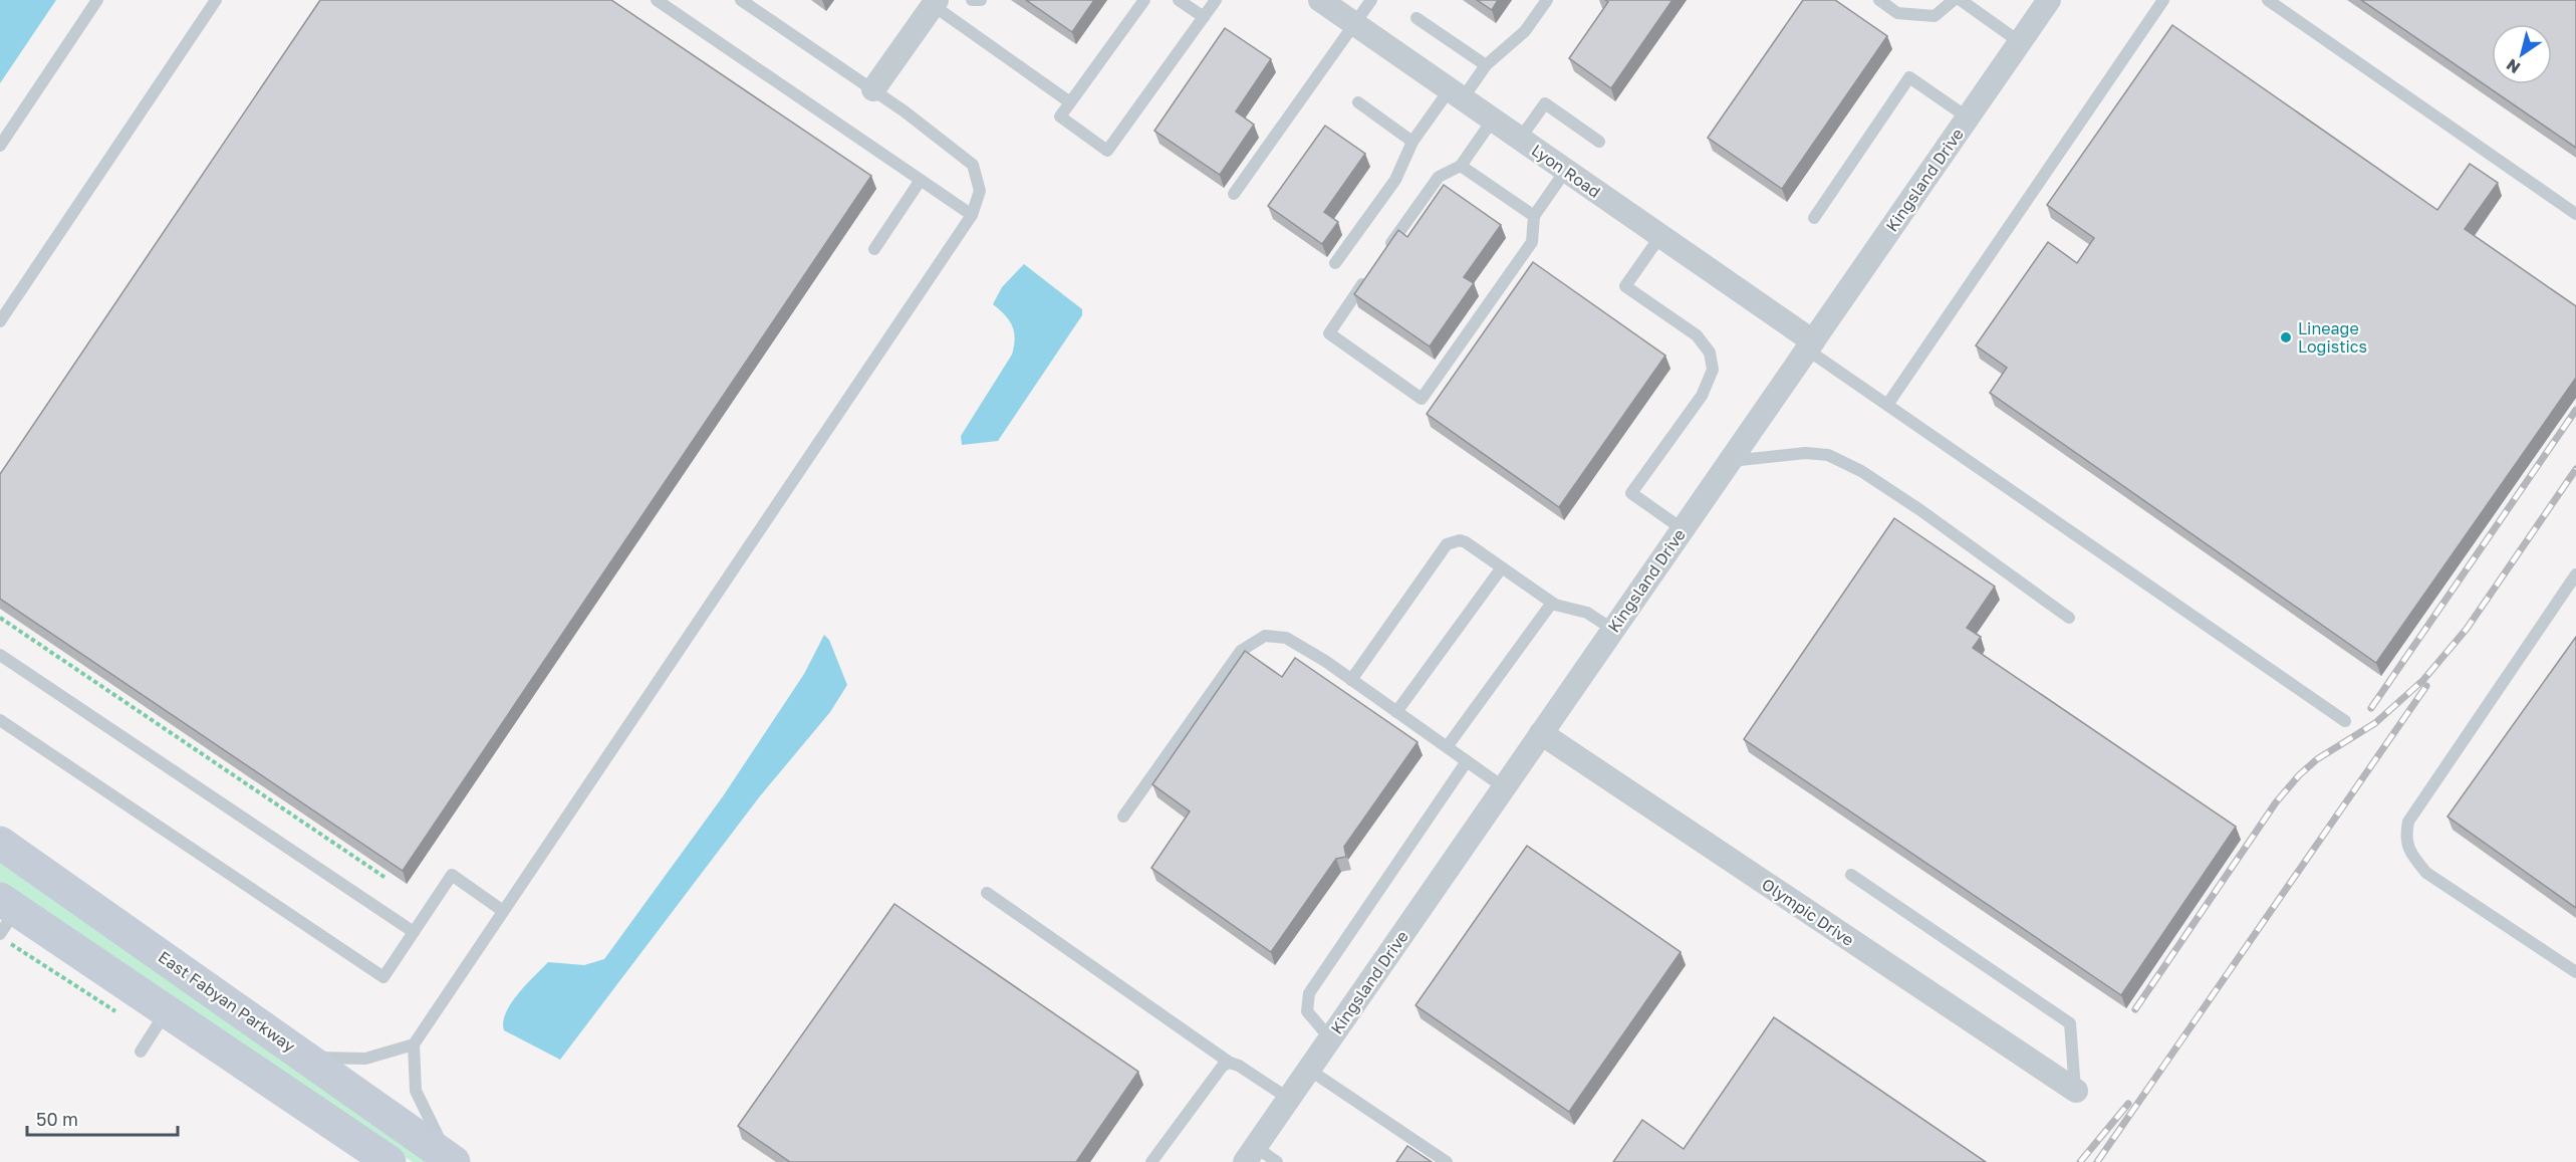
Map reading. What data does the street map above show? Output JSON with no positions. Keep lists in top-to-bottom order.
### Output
{
  "streets": {
    "main road": ["East Fabyan Parkway"],
    "street": ["Lyon Road", "Kingsland Drive", "Olympic Drive"]
  },
  "crossings": [
    ["Lyon Road", "Kingsland Drive"],
    ["Kingsland Drive", "Olympic Drive"]
  ],
  "places": ["Lineage Logistics"],
  "scale_bar": "50 m",
  "north": "bottom left"
}
